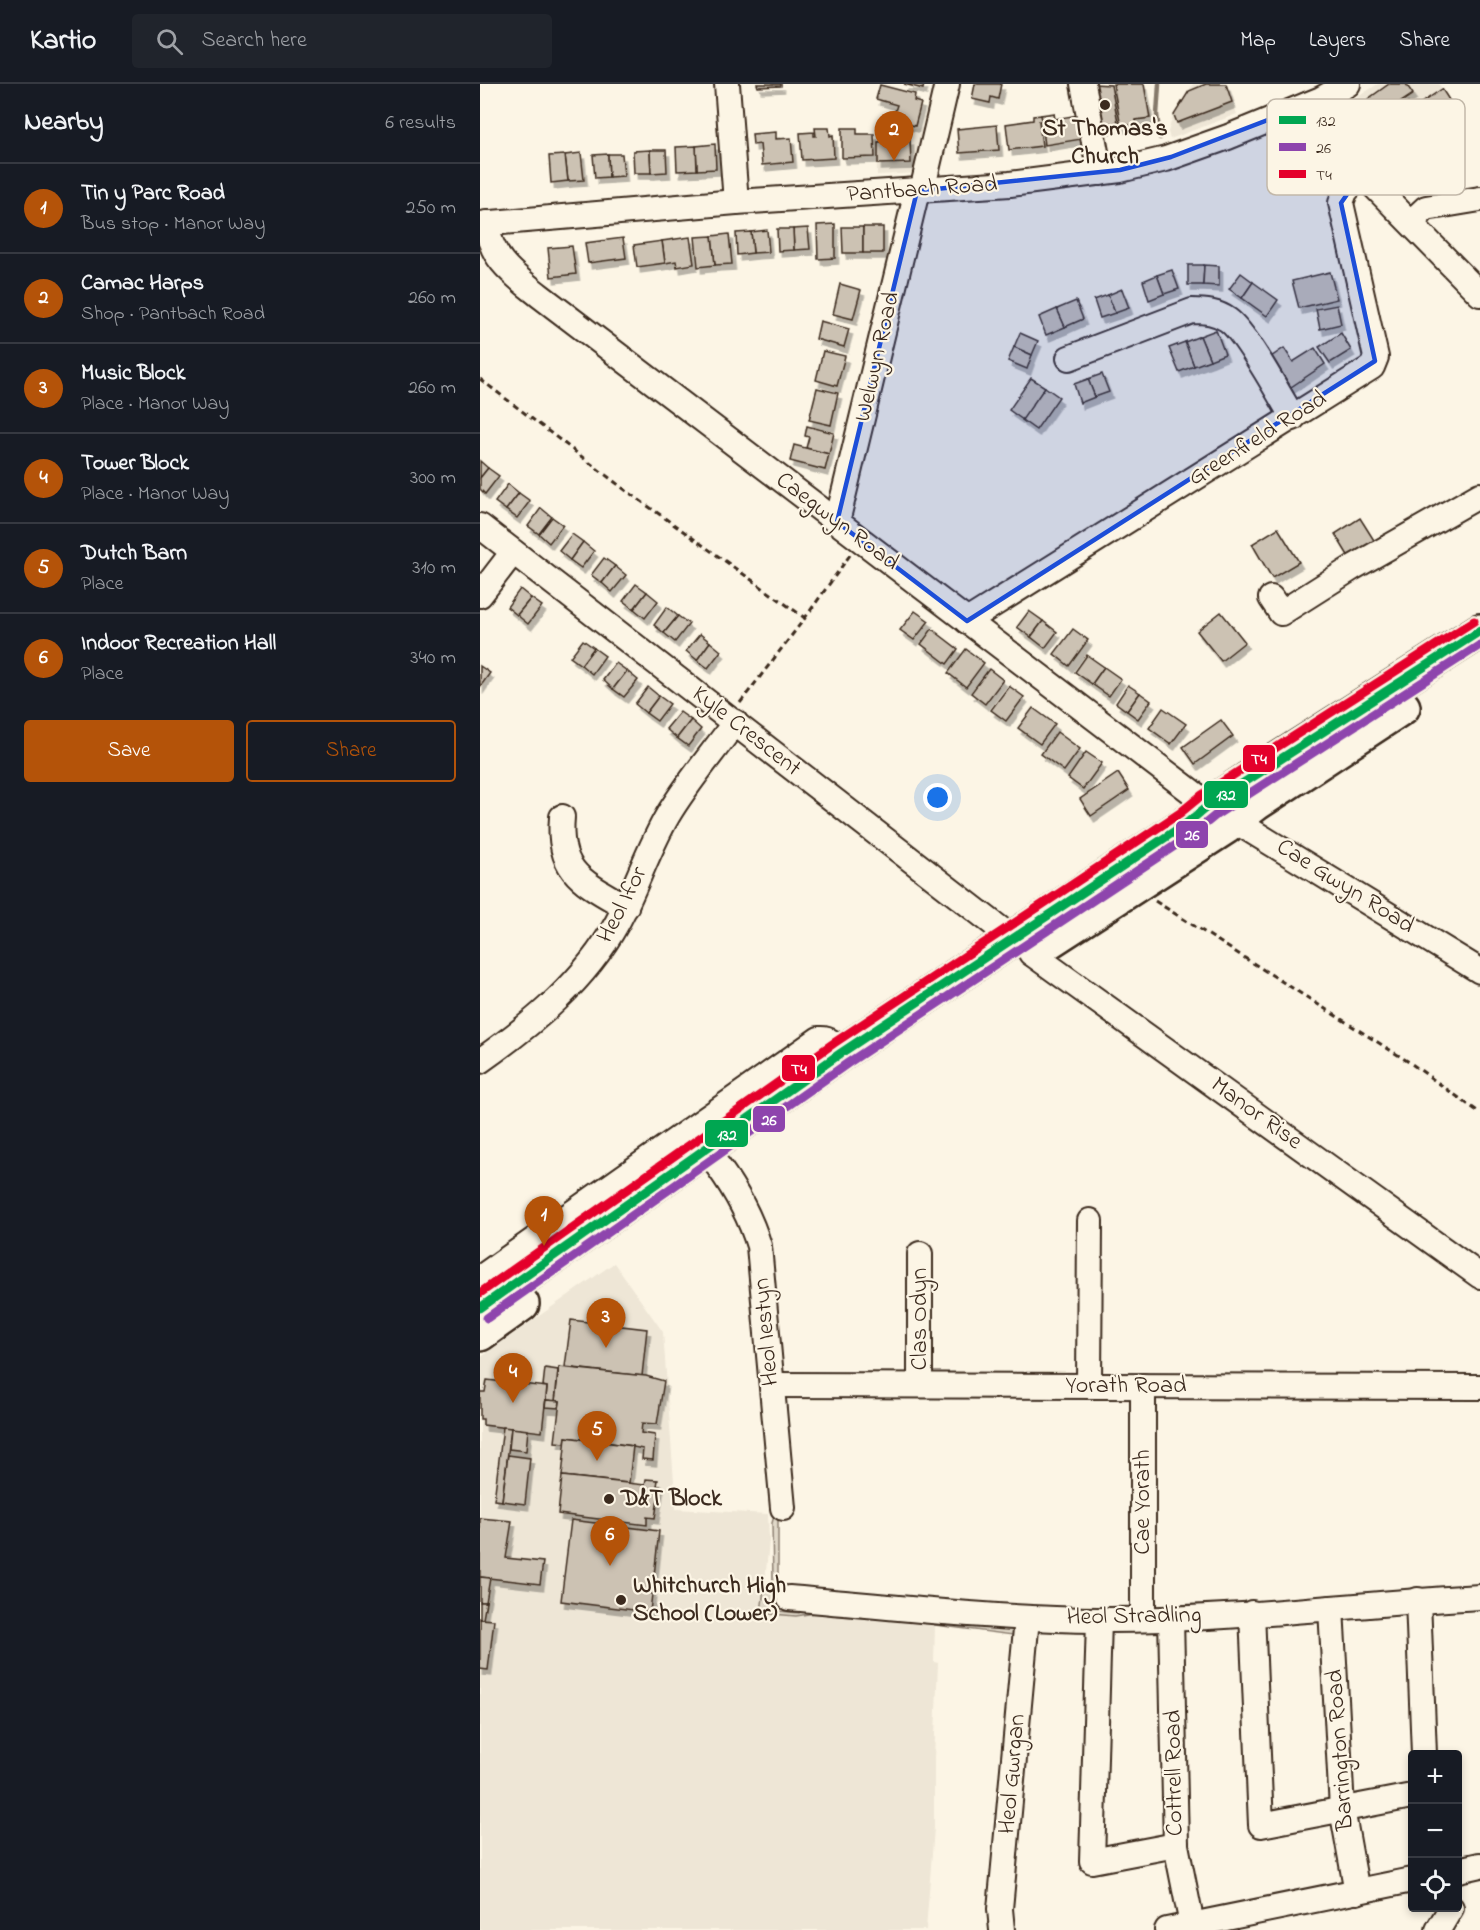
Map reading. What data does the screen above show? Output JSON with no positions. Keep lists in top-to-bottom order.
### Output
{
  "streets": {
    "street": [
      "Pantbach Road",
      "Welwyn Road",
      "Greenfield Road",
      "Caegwyn Road",
      "Kyle Crescent",
      "Cae Gwyn Road",
      "Heol Ifor",
      "Manor Rise",
      "Clas Odyn",
      "Heol Iestyn",
      "Yorath Road",
      "Cae Yorath",
      "Heol Stradling",
      "Barrington Road",
      "Cottrell Road",
      "Heol Gwrgan"
    ]
  },
  "crossings": [
    ["Pantbach Road", "Welwyn Road"],
    ["Pantbach Road", "Caegwyn Road"],
    ["Welwyn Road", "Caegwyn Road"],
    ["Greenfield Road", "Caegwyn Road"],
    ["Caegwyn Road", "Cae Gwyn Road"],
    ["Kyle Crescent", "Heol Ifor"],
    ["Kyle Crescent", "Manor Rise"],
    ["Clas Odyn", "Yorath Road"],
    ["Heol Iestyn", "Yorath Road"],
    ["Yorath Road", "Cae Yorath"],
    ["Cae Yorath", "Heol Stradling"],
    ["Heol Stradling", "Barrington Road"],
    ["Heol Stradling", "Cottrell Road"],
    ["Heol Stradling", "Heol Gwrgan"]
  ],
  "places": ["St Thomas's Church", "D&T Block", "Whitchurch High School (Lower)"],
  "lines": ["transit line T4", "transit line 132", "transit line 26"],
  "legend": ["132", "26", "T4"],
  "page": {
    "header": "Kartio",
    "search": "Search here",
    "nav": ["Map", "Layers", "Share"],
    "heading": ["Nearby", "6 results"],
    "pins": [
      "2",
      "1",
      "3",
      "4",
      "5",
      "6"
    ],
    "list": [
      {
        "mark": "1",
        "name": "Tin y Parc Road",
        "note": "Bus stop · Manor Way",
        "value": "250 m"
      },
      {
        "mark": "2",
        "name": "Camac Harps",
        "note": "Shop · Pantbach Road",
        "value": "260 m"
      },
      {
        "mark": "3",
        "name": "Music Block",
        "note": "Place · Manor Way",
        "value": "260 m"
      },
      {
        "mark": "4",
        "name": "Tower Block",
        "note": "Place · Manor Way",
        "value": "300 m"
      },
      {
        "mark": "5",
        "name": "Dutch Barn",
        "note": "Place",
        "value": "310 m"
      },
      {
        "mark": "6",
        "name": "Indoor Recreation Hall",
        "note": "Place",
        "value": "340 m"
      }
    ],
    "buttons": ["Save", "Share"],
    "map_buttons": ["+", "−"]
  }
}
